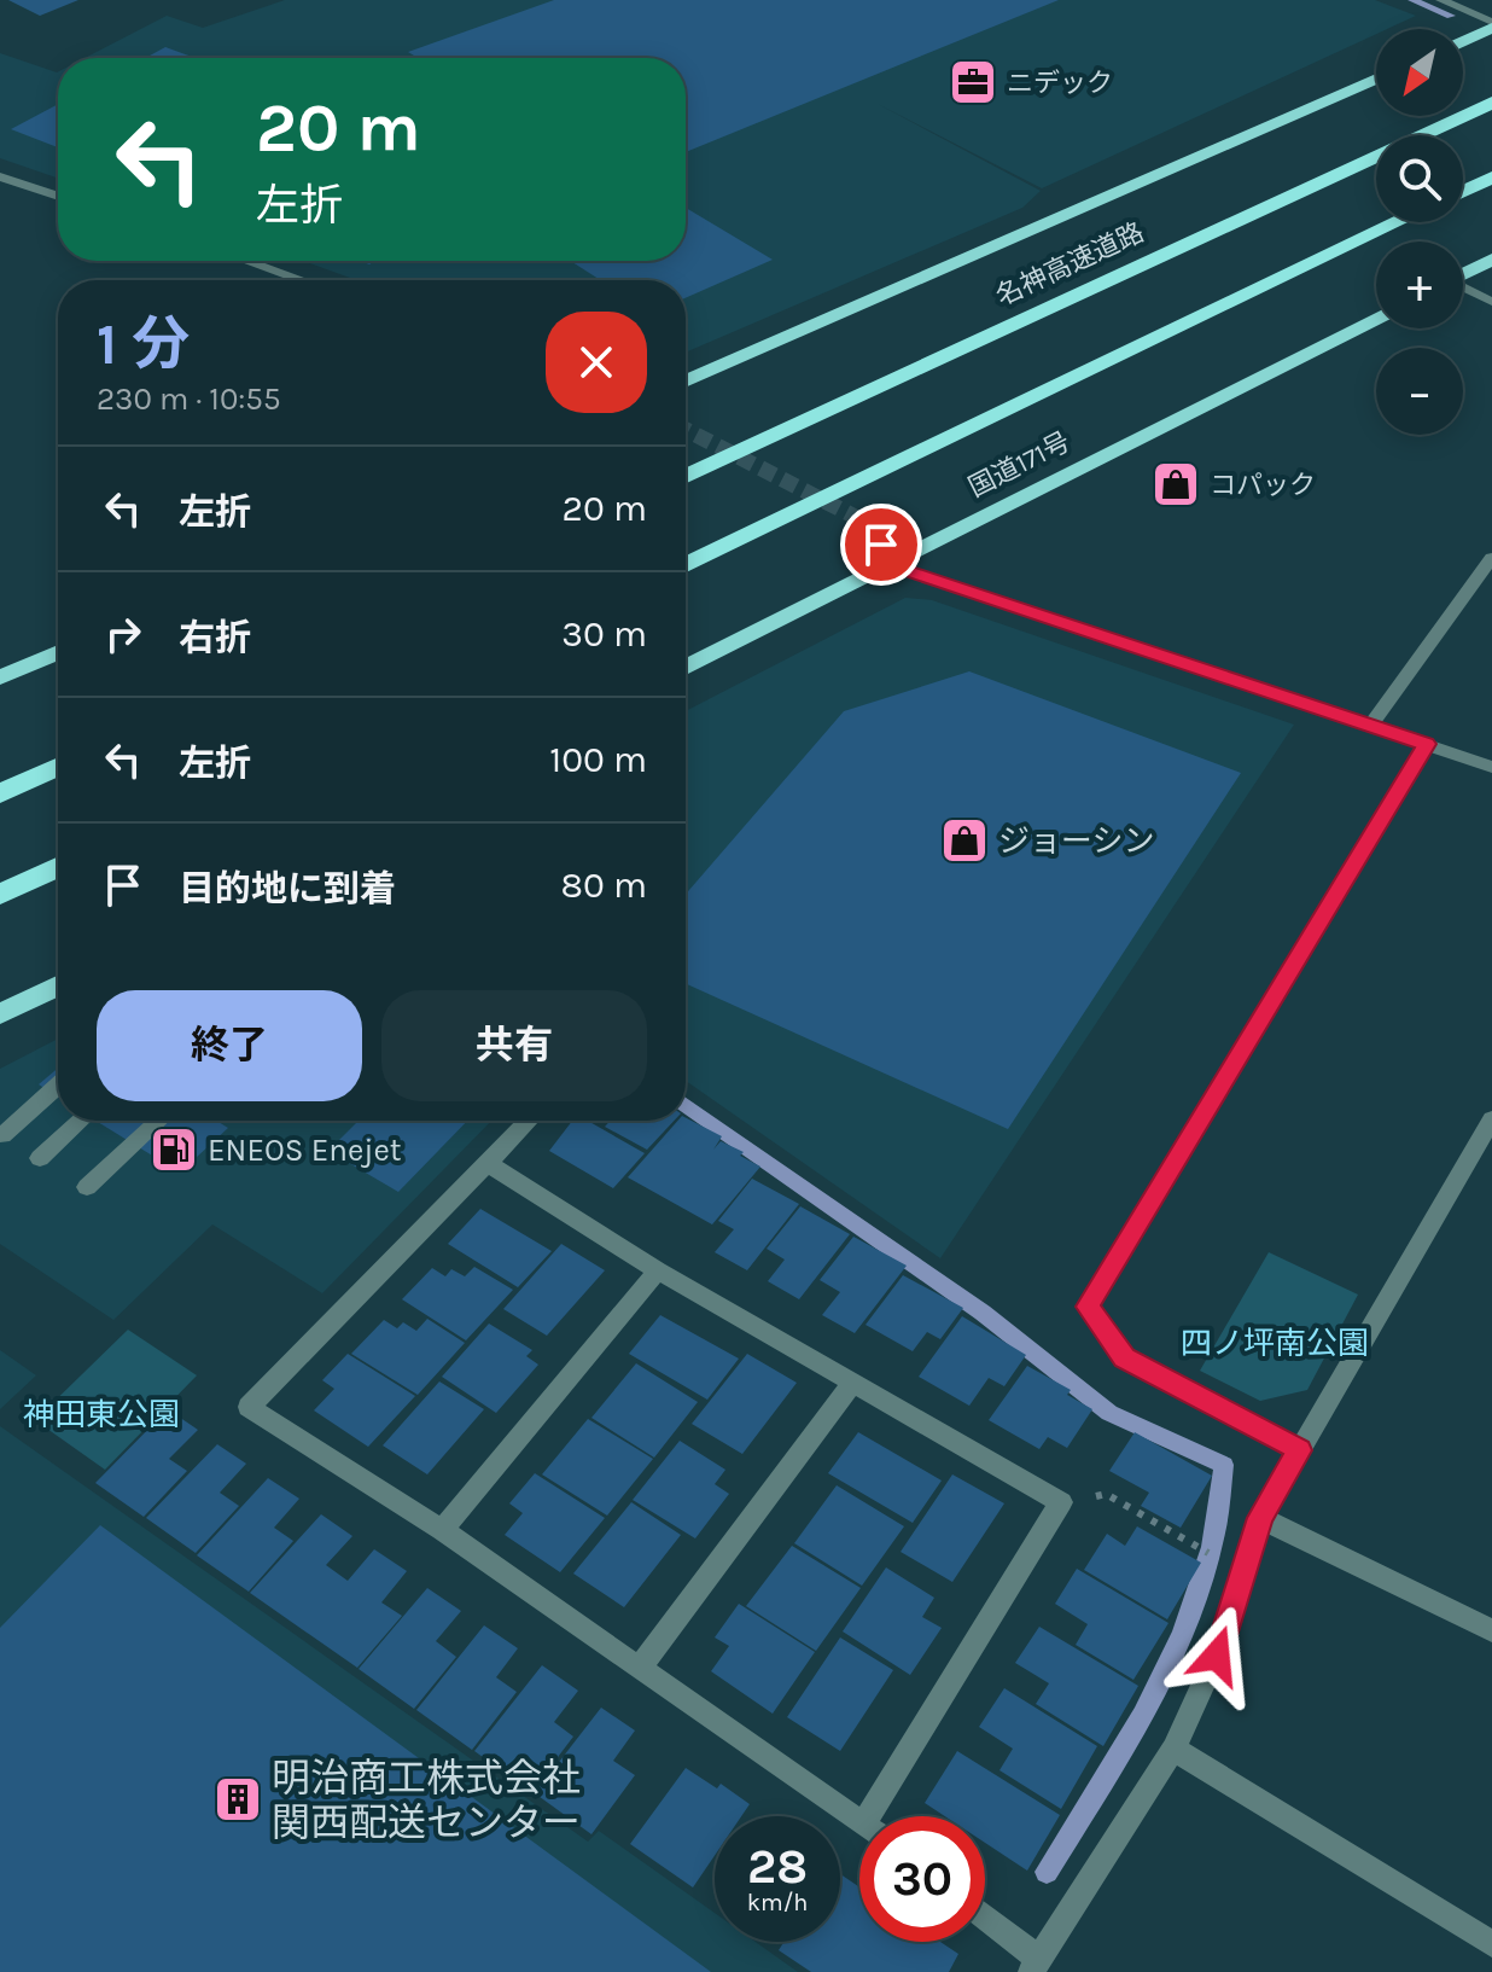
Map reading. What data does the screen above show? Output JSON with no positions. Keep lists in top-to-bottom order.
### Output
{
  "streets": {
    "highway": ["名神高速道路", "国道171号"]
  },
  "parks": ["四ノ坪南公園", "神田東公園"],
  "places": {
    "office": ["ニデック"],
    "shop": ["コパック", "ジョーシン"],
    "fuel station": ["ENEOS Enejet"],
    "building": ["明治商工株式会社 関西配送センター"]
  },
  "north": "bottom left",
  "page": {
    "map_buttons": ["+", "−"],
    "turn": ["20 m", "左折"],
    "heading": ["1 分", "230 m · 10:55"],
    "list": [
      {
        "name": "左折",
        "value": "20 m"
      },
      {
        "name": "右折",
        "value": "30 m"
      },
      {
        "name": "左折",
        "value": "100 m"
      },
      {
        "name": "目的地に到着",
        "value": "80 m"
      }
    ],
    "buttons": ["終了", "共有"],
    "speed": "28 km/h",
    "limit": "30"
  }
}
